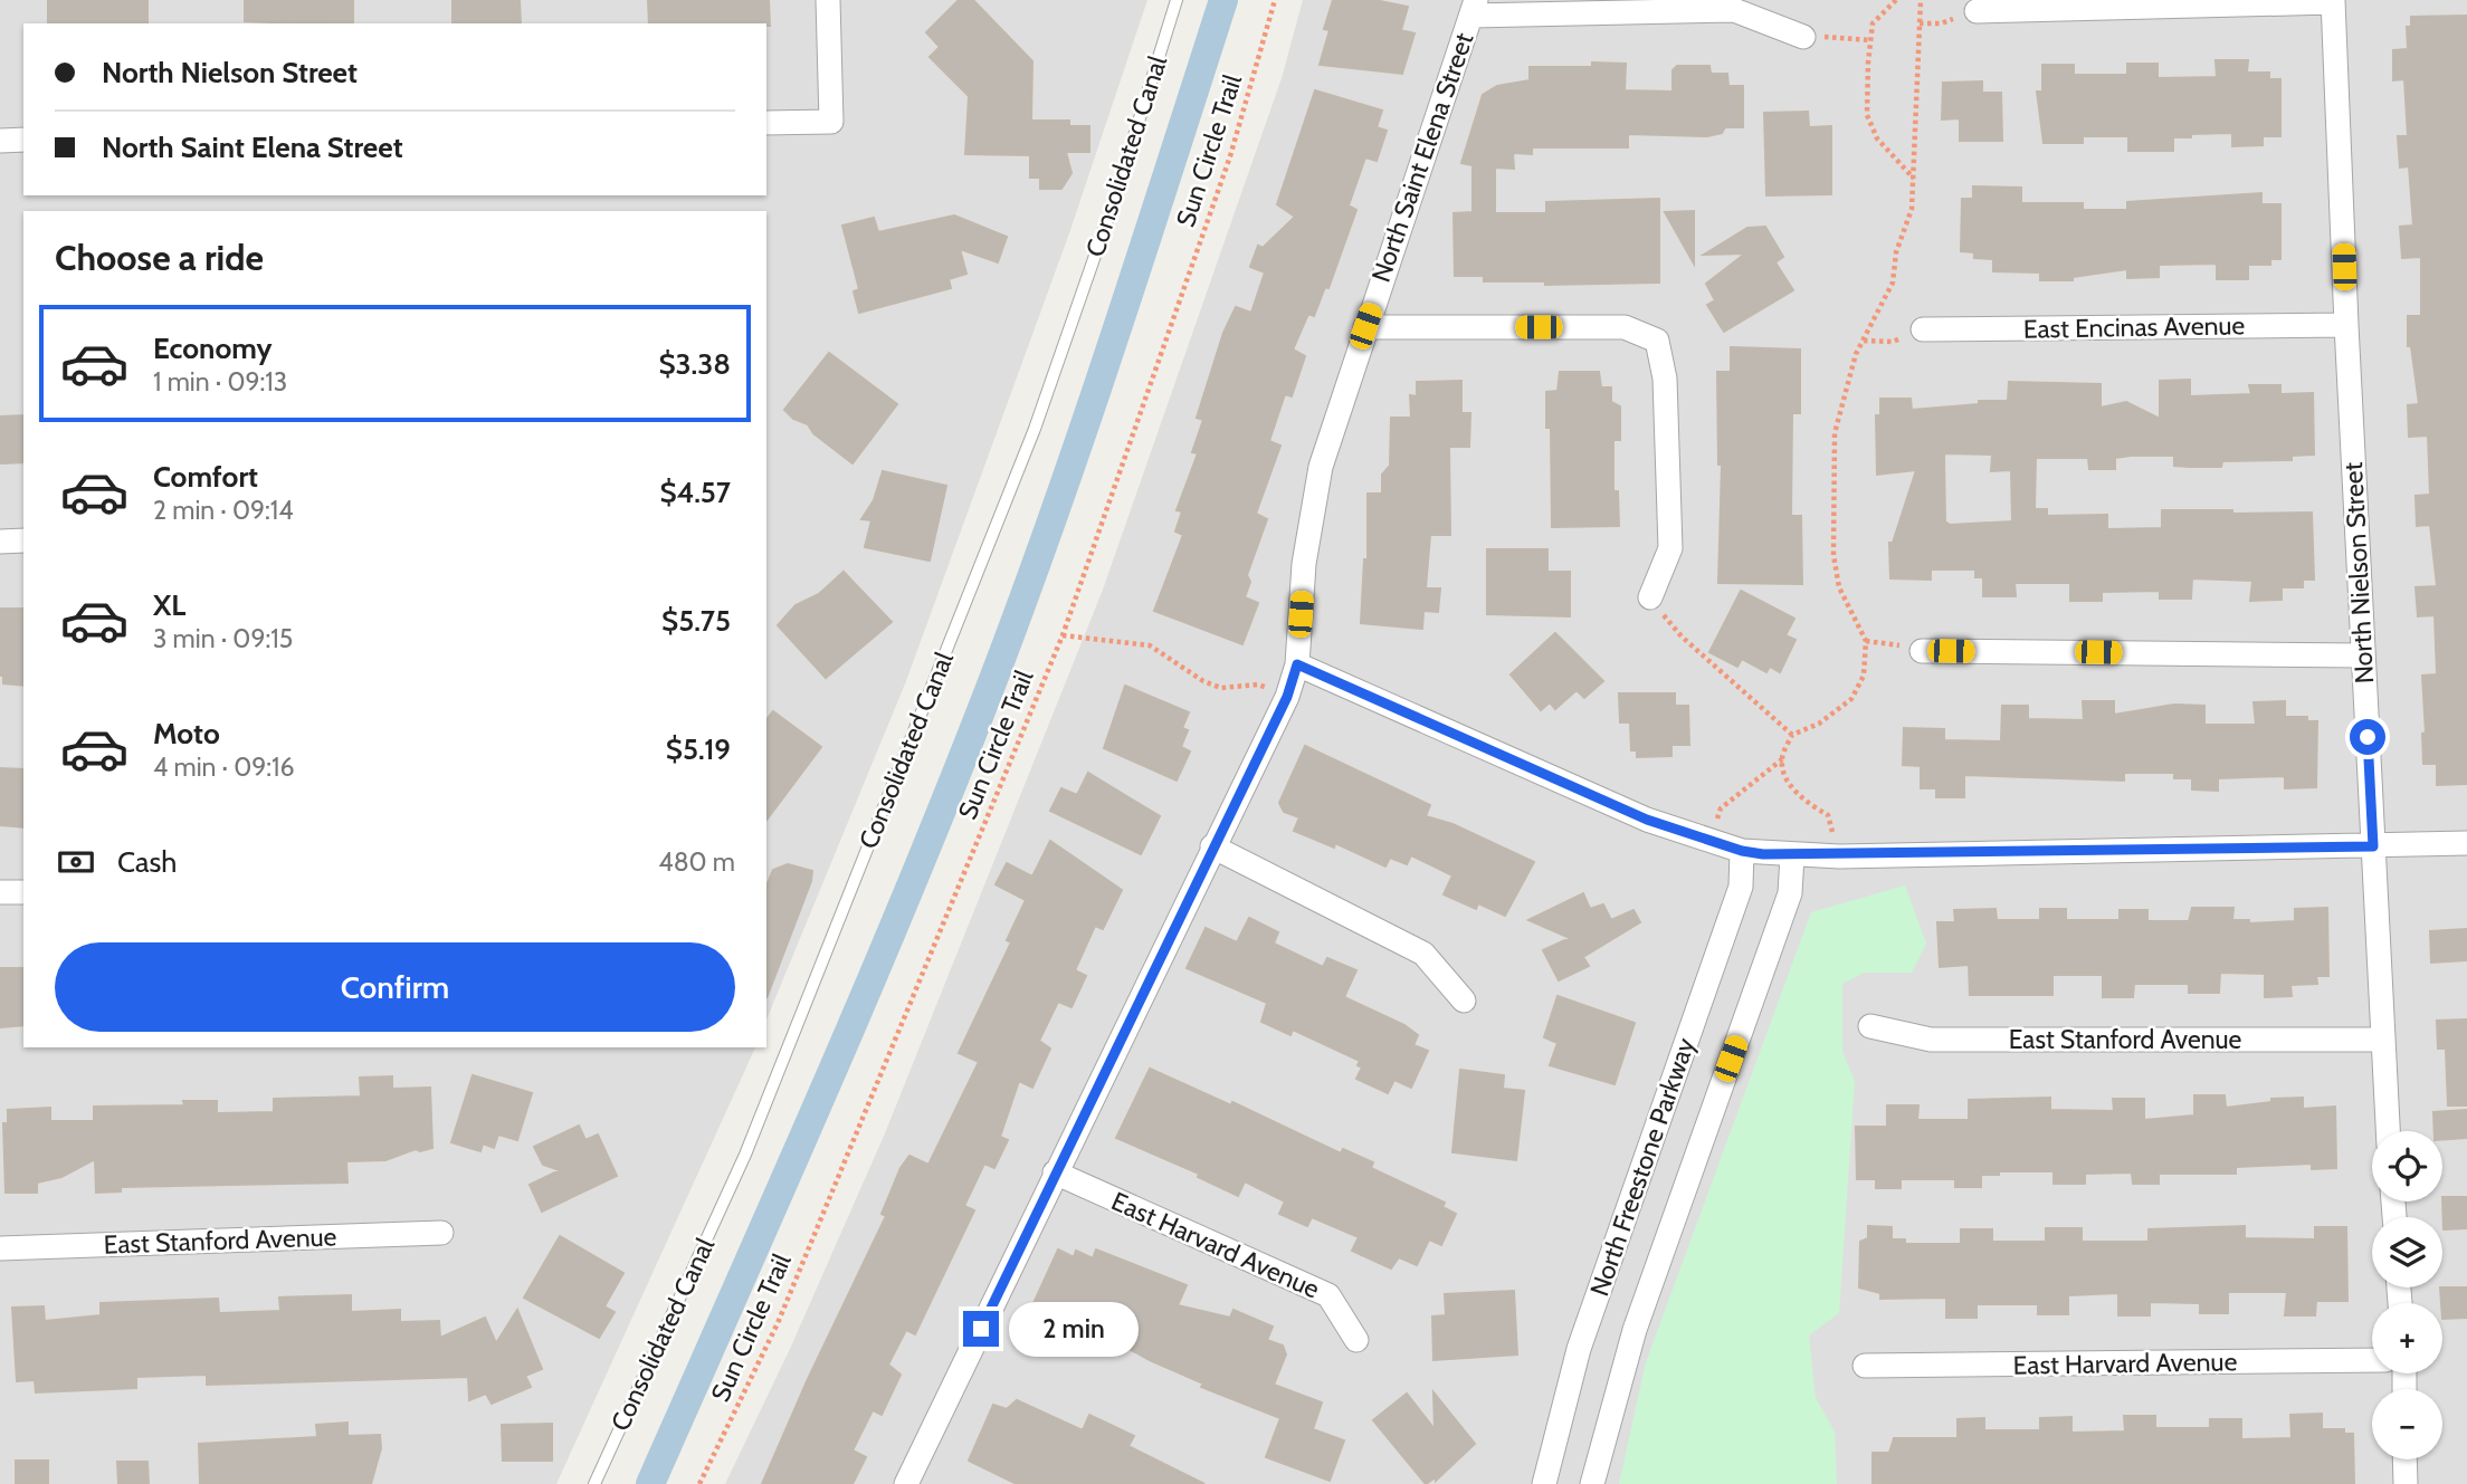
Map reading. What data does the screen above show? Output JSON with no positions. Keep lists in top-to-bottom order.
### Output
{
  "streets": {
    "street": [
      "North Saint Elena Street",
      "East Encinas Avenue",
      "North Nielson Street",
      "East Stanford Avenue",
      "North Freestone Parkway",
      "East Harvard Avenue"
    ],
    "lane": ["Consolidated Canal"],
    "path": ["Sun Circle Trail"]
  },
  "crossings": [
    ["North Saint Elena Street", "East Harvard Avenue"],
    ["East Encinas Avenue", "North Nielson Street"],
    ["North Nielson Street", "East Stanford Avenue"]
  ],
  "page": {
    "banner": ["North Nielson Street", "North Saint Elena Street"],
    "heading": "Choose a ride",
    "list": [
      {
        "name": "Economy",
        "note": "1 min · 09:13",
        "value": "$3.38"
      },
      {
        "name": "Comfort",
        "note": "2 min · 09:14",
        "value": "$4.57"
      },
      {
        "name": "XL",
        "note": "3 min · 09:15",
        "value": "$5.75"
      },
      {
        "name": "Moto",
        "note": "4 min · 09:16",
        "value": "$5.19"
      }
    ],
    "pay": ["Cash", "480 m"],
    "buttons": "Confirm",
    "map_buttons": ["+", "−"],
    "bubble": "2 min"
  }
}
